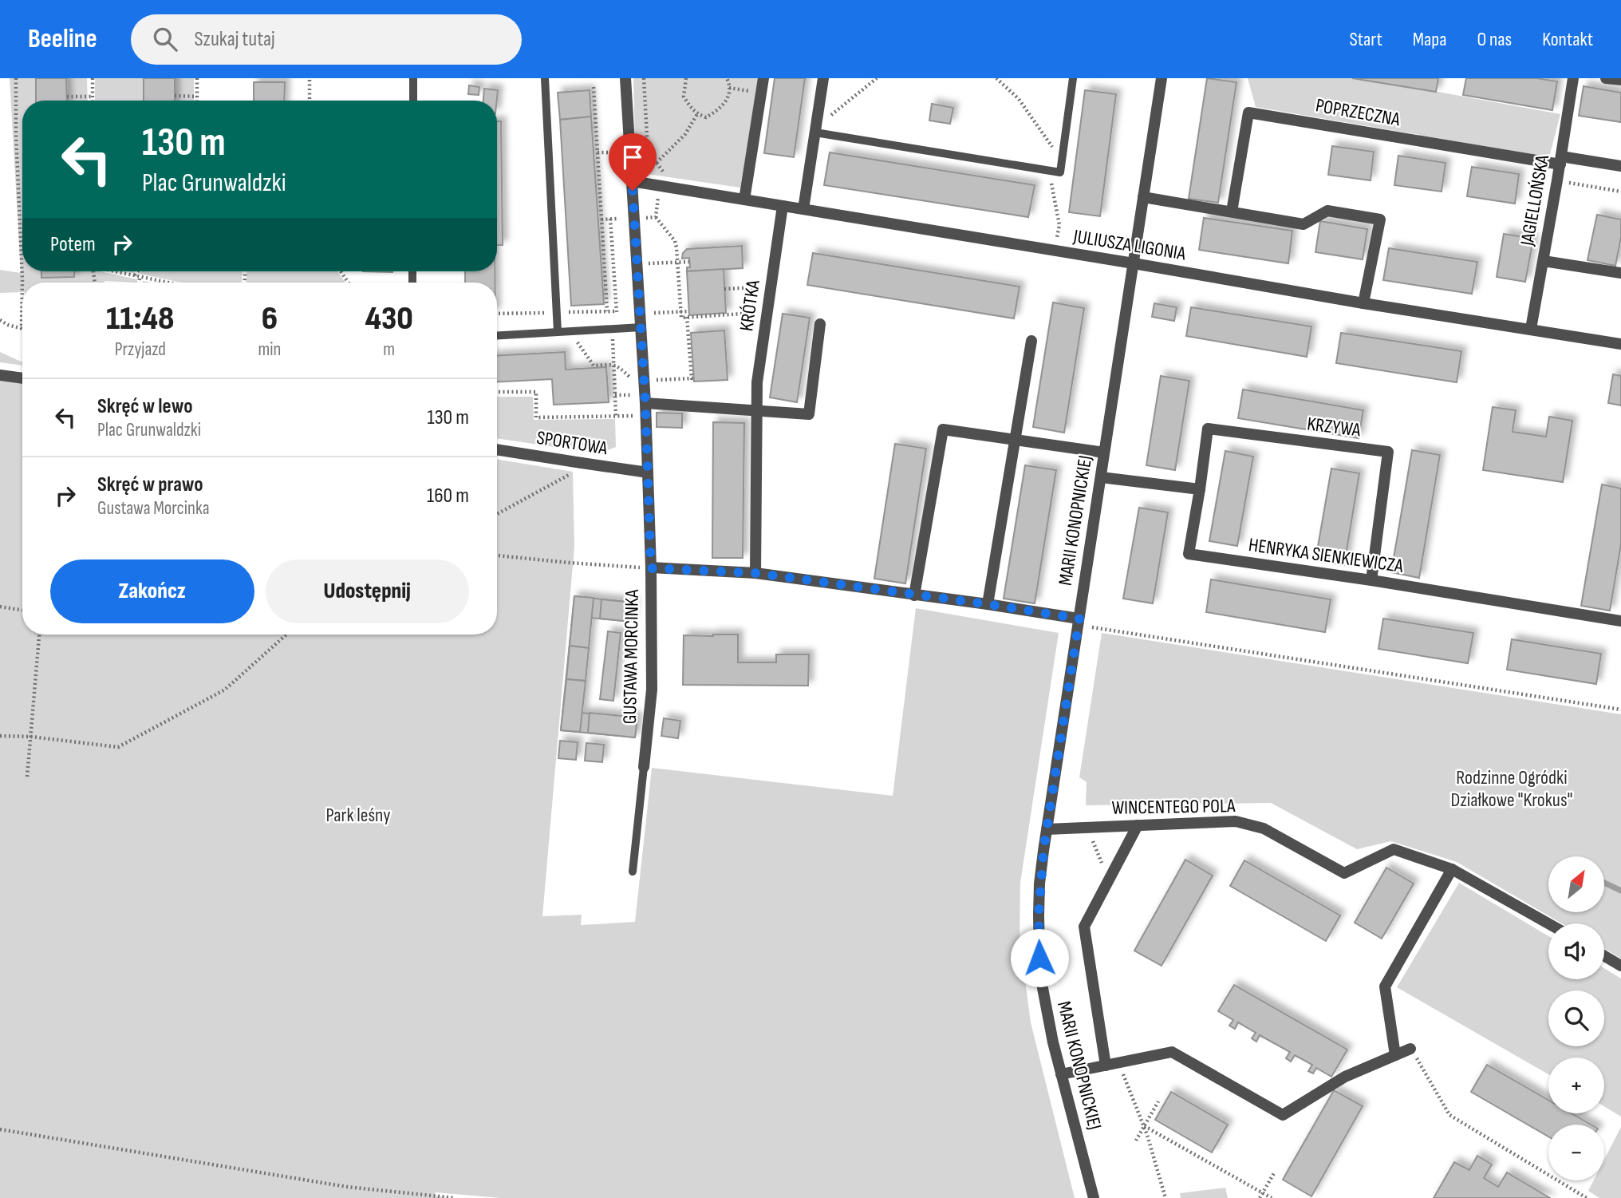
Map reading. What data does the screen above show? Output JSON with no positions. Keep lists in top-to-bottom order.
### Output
{
  "streets": {
    "street": [
      "POPRZECZNA",
      "JAGIELLOŃSKA",
      "JULIUSZA LIGONIA",
      "KRÓTKA",
      "KRZYWA",
      "SPORTOWA",
      "MARII KONOPNICKIEJ",
      "HENRYKA SIENKIEWICZA",
      "GUSTAWA MORCINKA",
      "WINCENTEGO POLA"
    ]
  },
  "crossings": [
    ["POPRZECZNA", "JAGIELLOŃSKA"],
    ["JAGIELLOŃSKA", "JULIUSZA LIGONIA"],
    ["JULIUSZA LIGONIA", "KRÓTKA"],
    ["JULIUSZA LIGONIA", "MARII KONOPNICKIEJ"],
    ["JULIUSZA LIGONIA", "GUSTAWA MORCINKA"],
    ["KRZYWA", "HENRYKA SIENKIEWICZA"],
    ["SPORTOWA", "GUSTAWA MORCINKA"],
    ["MARII KONOPNICKIEJ", "WINCENTEGO POLA"]
  ],
  "parks": ["Rodzinne Ogródki Działkowe \"Krokus\"", "Park leśny"],
  "north": "top right",
  "page": {
    "header": "Beeline",
    "search": "Szukaj tutaj",
    "nav": [
      "Start",
      "Mapa",
      "O nas",
      "Kontakt"
    ],
    "turn": ["130 m", "Plac Grunwaldzki"],
    "then": "Potem",
    "eta": [
      "11:48",
      "Przyjazd",
      "6",
      "min",
      "430",
      "m"
    ],
    "list": [
      {
        "name": "Skręć w lewo",
        "note": "Plac Grunwaldzki",
        "value": "130 m"
      },
      {
        "name": "Skręć w prawo",
        "note": "Gustawa Morcinka",
        "value": "160 m"
      }
    ],
    "buttons": ["Zakończ", "Udostępnij"],
    "map_buttons": ["+", "−"]
  }
}
